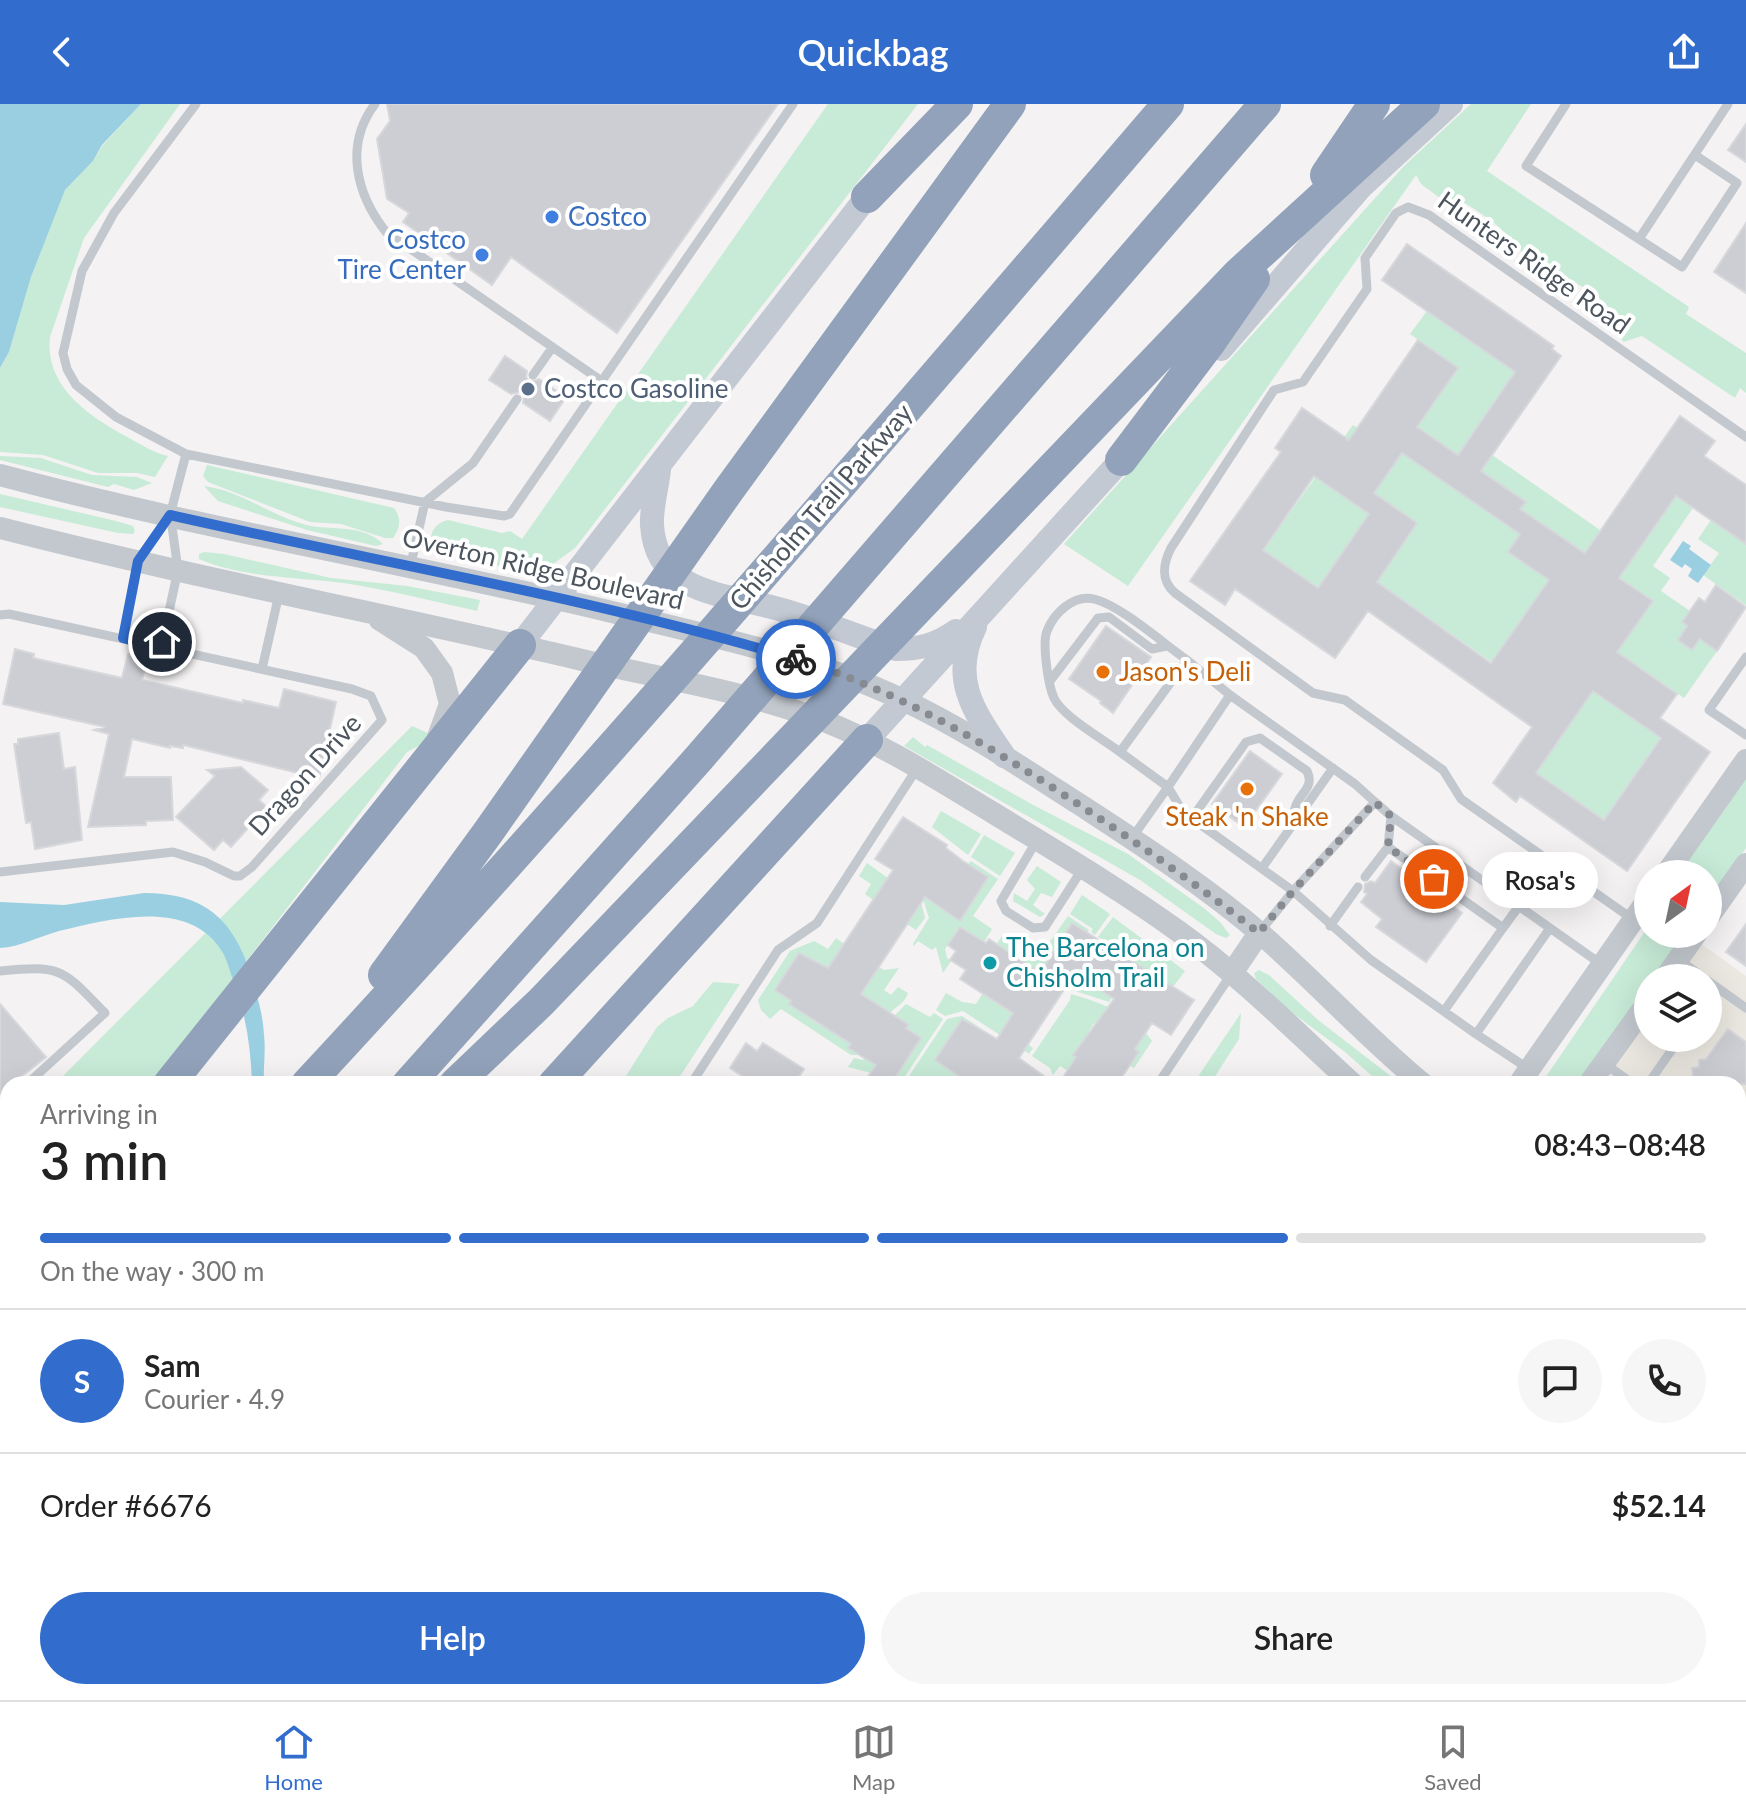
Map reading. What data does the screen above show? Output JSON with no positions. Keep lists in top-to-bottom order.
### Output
{
  "streets": {
    "highway": ["Chisholm Trail Parkway"],
    "street": ["Overton Ridge Boulevard"],
    "lane": ["Hunters Ridge Road", "Dragon Drive"]
  },
  "places": [
    "Costco",
    "Costco Tire Center",
    "Costco Gasoline",
    "Jason's Deli",
    "Steak 'n Shake",
    "Rosa's",
    "The Barcelona on Chisholm Trail"
  ],
  "north": "top right",
  "page": {
    "header": "Quickbag",
    "bubble": "Rosa's",
    "heading": ["3 min", "Arriving in", "08:43–08:48"],
    "panel": [
      "Sam",
      "Courier · 4.9",
      "Order #6676",
      "$52.14"
    ],
    "bar": "On the way · 300 m",
    "round": "S",
    "buttons": ["Help", "Share"],
    "tabs": ["Home", "Map", "Saved"]
  }
}
